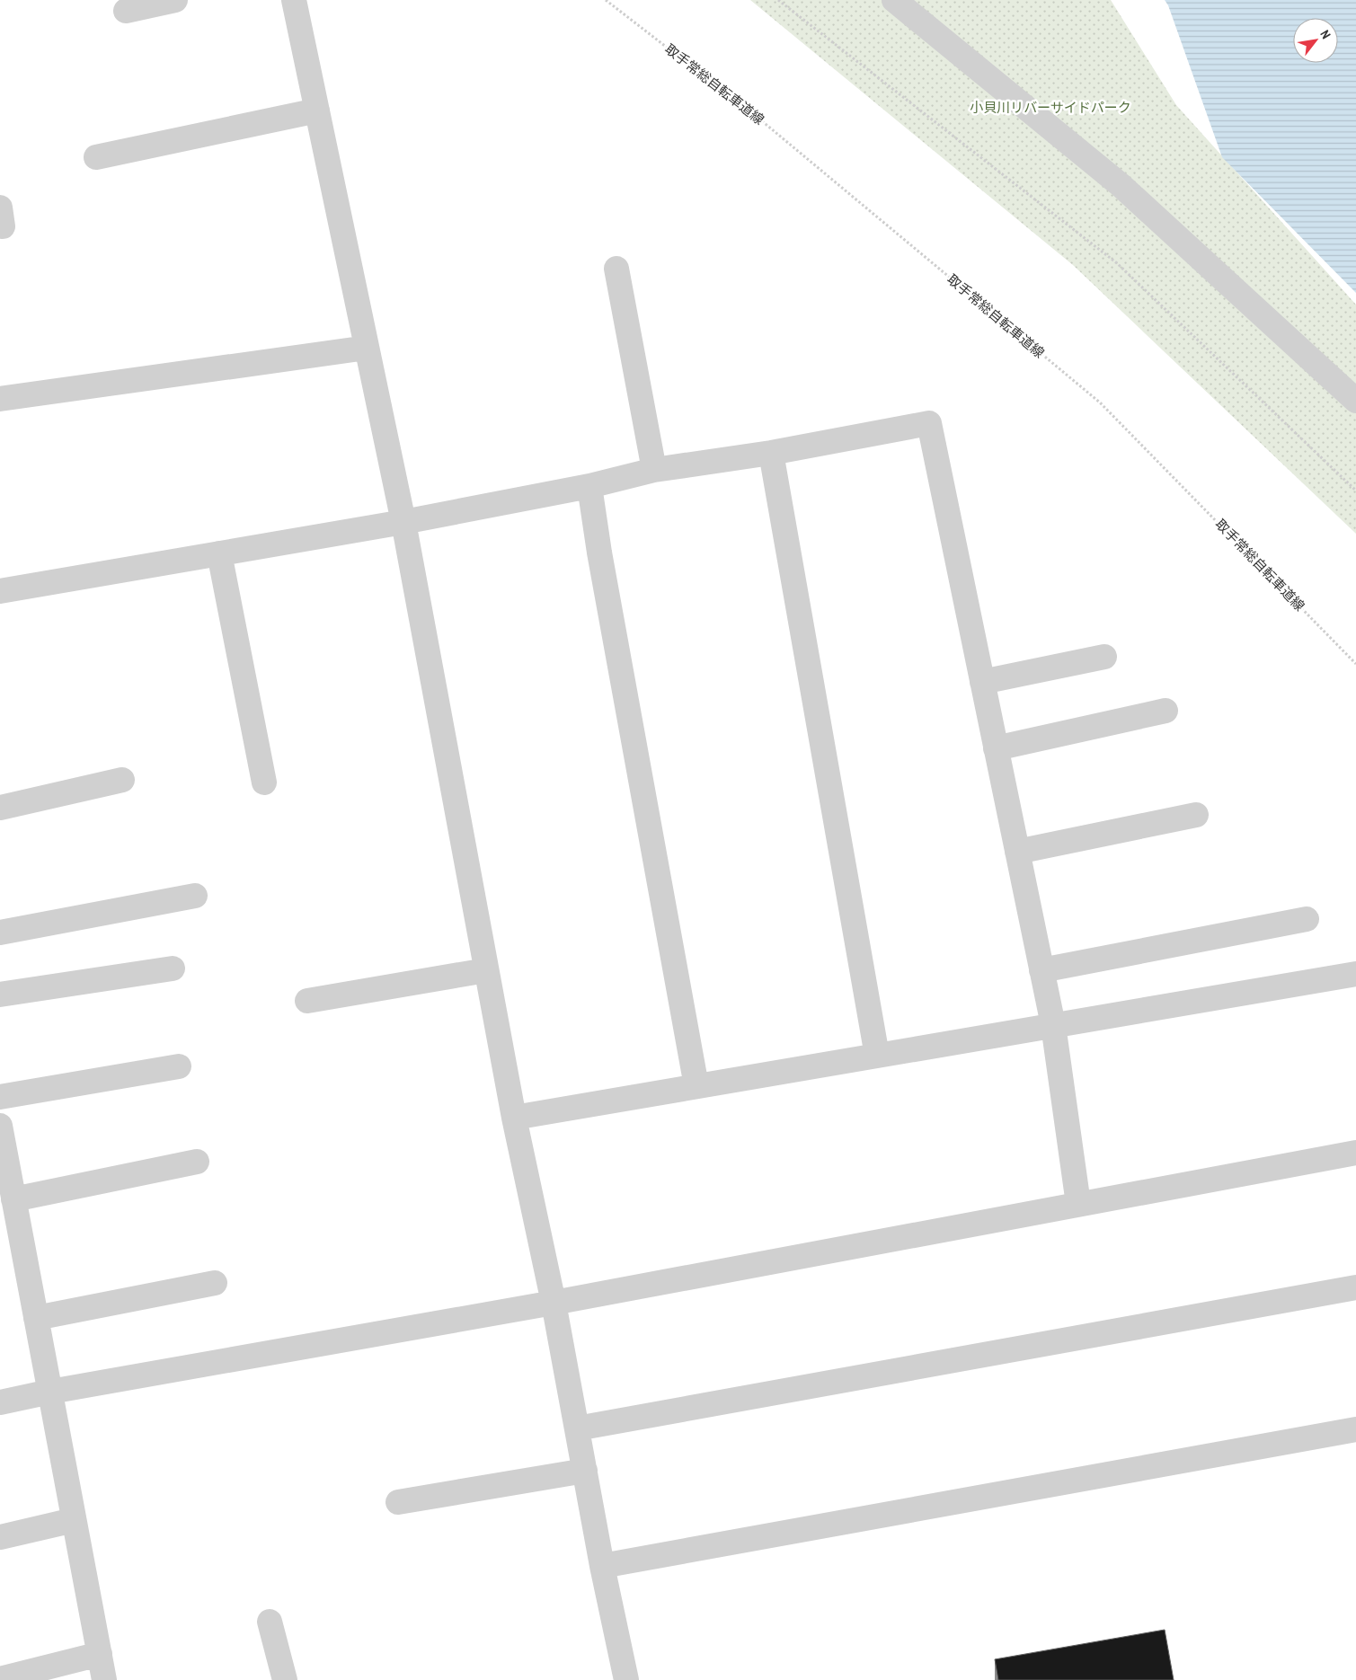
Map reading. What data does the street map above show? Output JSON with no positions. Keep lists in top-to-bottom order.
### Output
{
  "streets": {
    "path": ["取手常総自転車道線"]
  },
  "parks": ["小貝川リバーサイドパーク"],
  "north": "top right"
}
